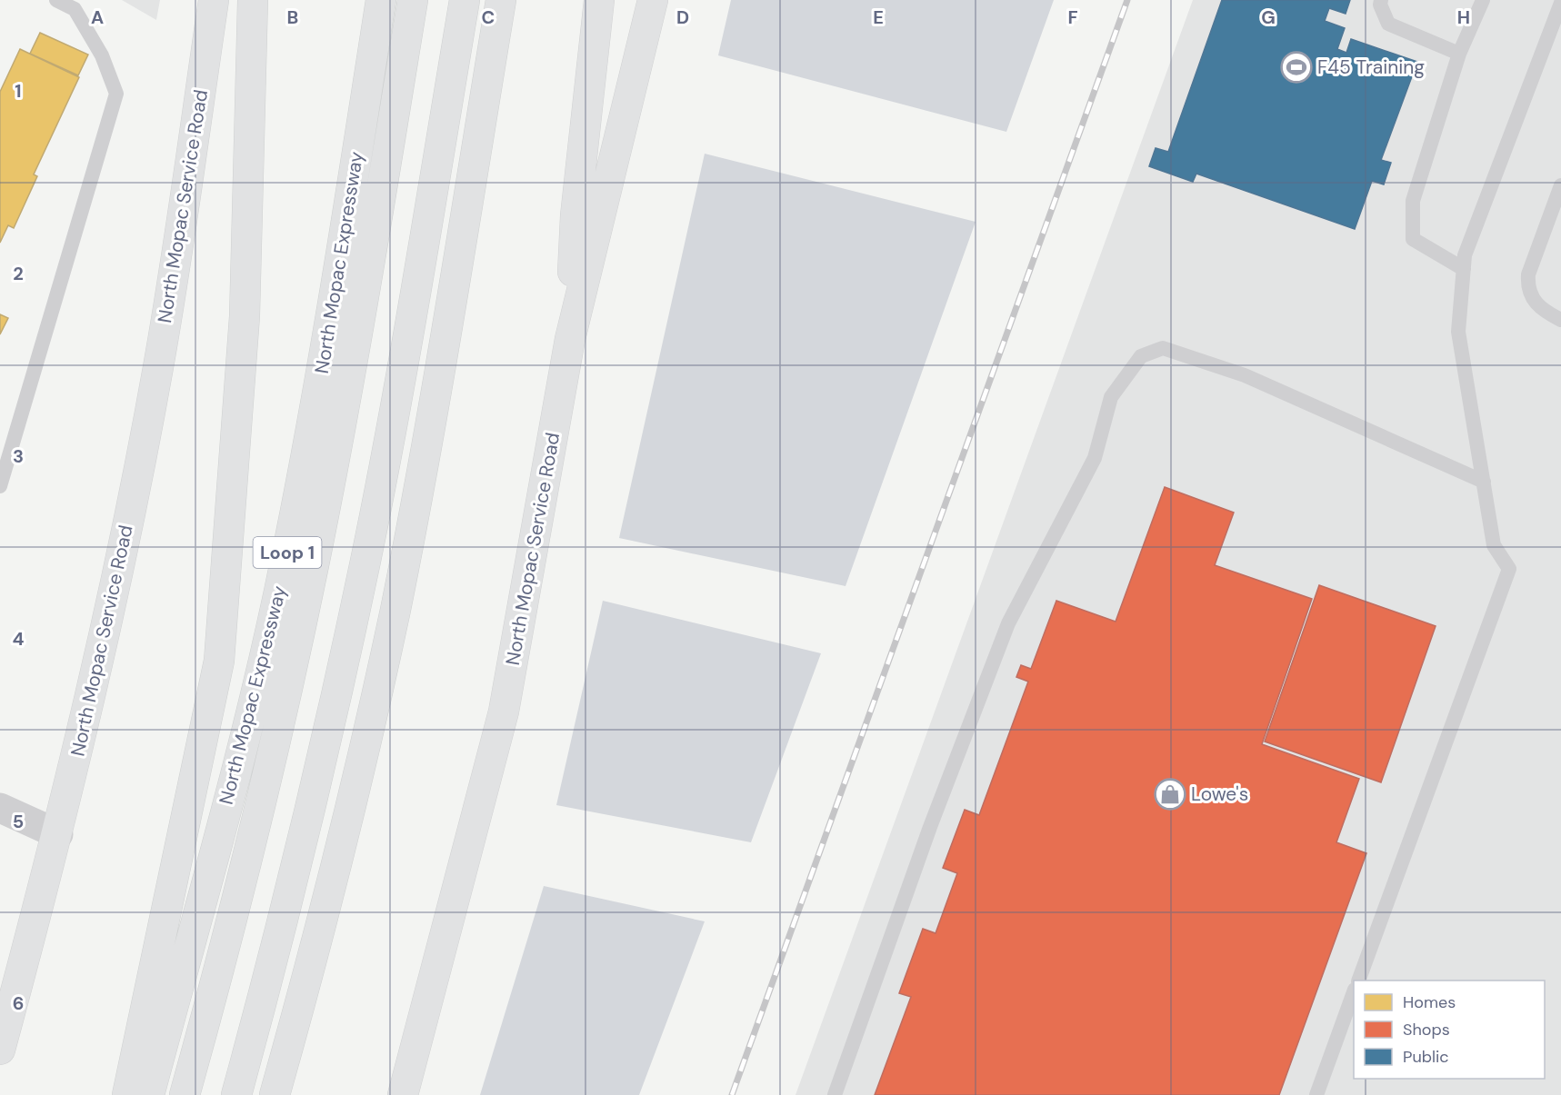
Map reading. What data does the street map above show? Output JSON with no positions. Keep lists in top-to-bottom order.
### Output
{
  "streets": {
    "main road": ["North Mopac Service Road", "North Mopac Expressway", "Loop 1"]
  },
  "places": {
    "sports": ["F45 Training"],
    "shop": ["Lowe's"]
  },
  "legend": ["Homes", "Shops", "Public"],
  "grid": {
    "columns": [
      "A",
      "B",
      "C",
      "D",
      "E",
      "F",
      "G",
      "H"
    ],
    "rows": [
      "1",
      "2",
      "3",
      "4",
      "5",
      "6"
    ]
  }
}
